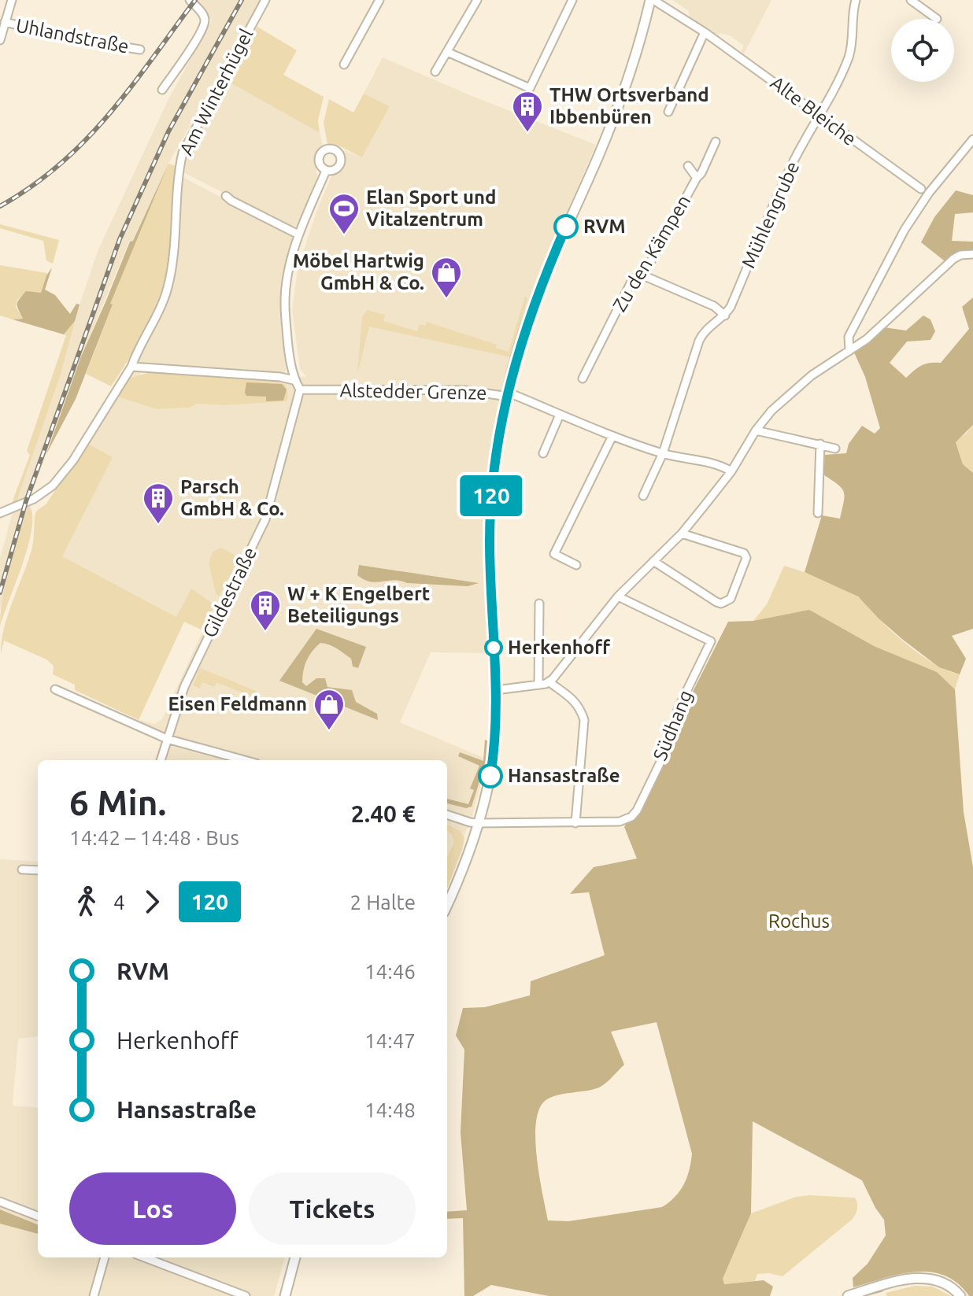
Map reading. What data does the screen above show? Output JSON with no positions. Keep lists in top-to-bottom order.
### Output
{
  "streets": {
    "street": [
      "Uhlandstraße",
      "Am Winterhügel",
      "Alte Bleiche",
      "Mühlengrube",
      "Zu den Kämpen",
      "Alstedder Grenze",
      "Gildestraße",
      "Südhang"
    ]
  },
  "crossings": [
    ["Alte Bleiche", "Mühlengrube"],
    ["Mühlengrube", "Alstedder Grenze"],
    ["Alstedder Grenze", "Gildestraße"]
  ],
  "parks": ["Rochus"],
  "places": {
    "building": ["THW Ortsverband Ibbenbüren", "Parsch GmbH & Co.", "W + K Engelbert Beteiligungs"],
    "other": ["RVM", "Herkenhoff", "Hansastraße"],
    "sports": ["Elan Sport und Vitalzentrum"],
    "shop": ["Möbel Hartwig GmbH & Co.", "Eisen Feldmann"]
  },
  "lines": ["bus line 120"],
  "page": {
    "on_map": "120",
    "heading": ["6 Min.", "14:42 – 14:48 · Bus", "2.40 €"],
    "legs": ["4", "120", "2 Halte"],
    "list": [
      {
        "name": "RVM",
        "value": "14:46"
      },
      {
        "name": "Herkenhoff",
        "value": "14:47"
      },
      {
        "name": "Hansastraße",
        "value": "14:48"
      }
    ],
    "buttons": ["Los", "Tickets"]
  }
}
